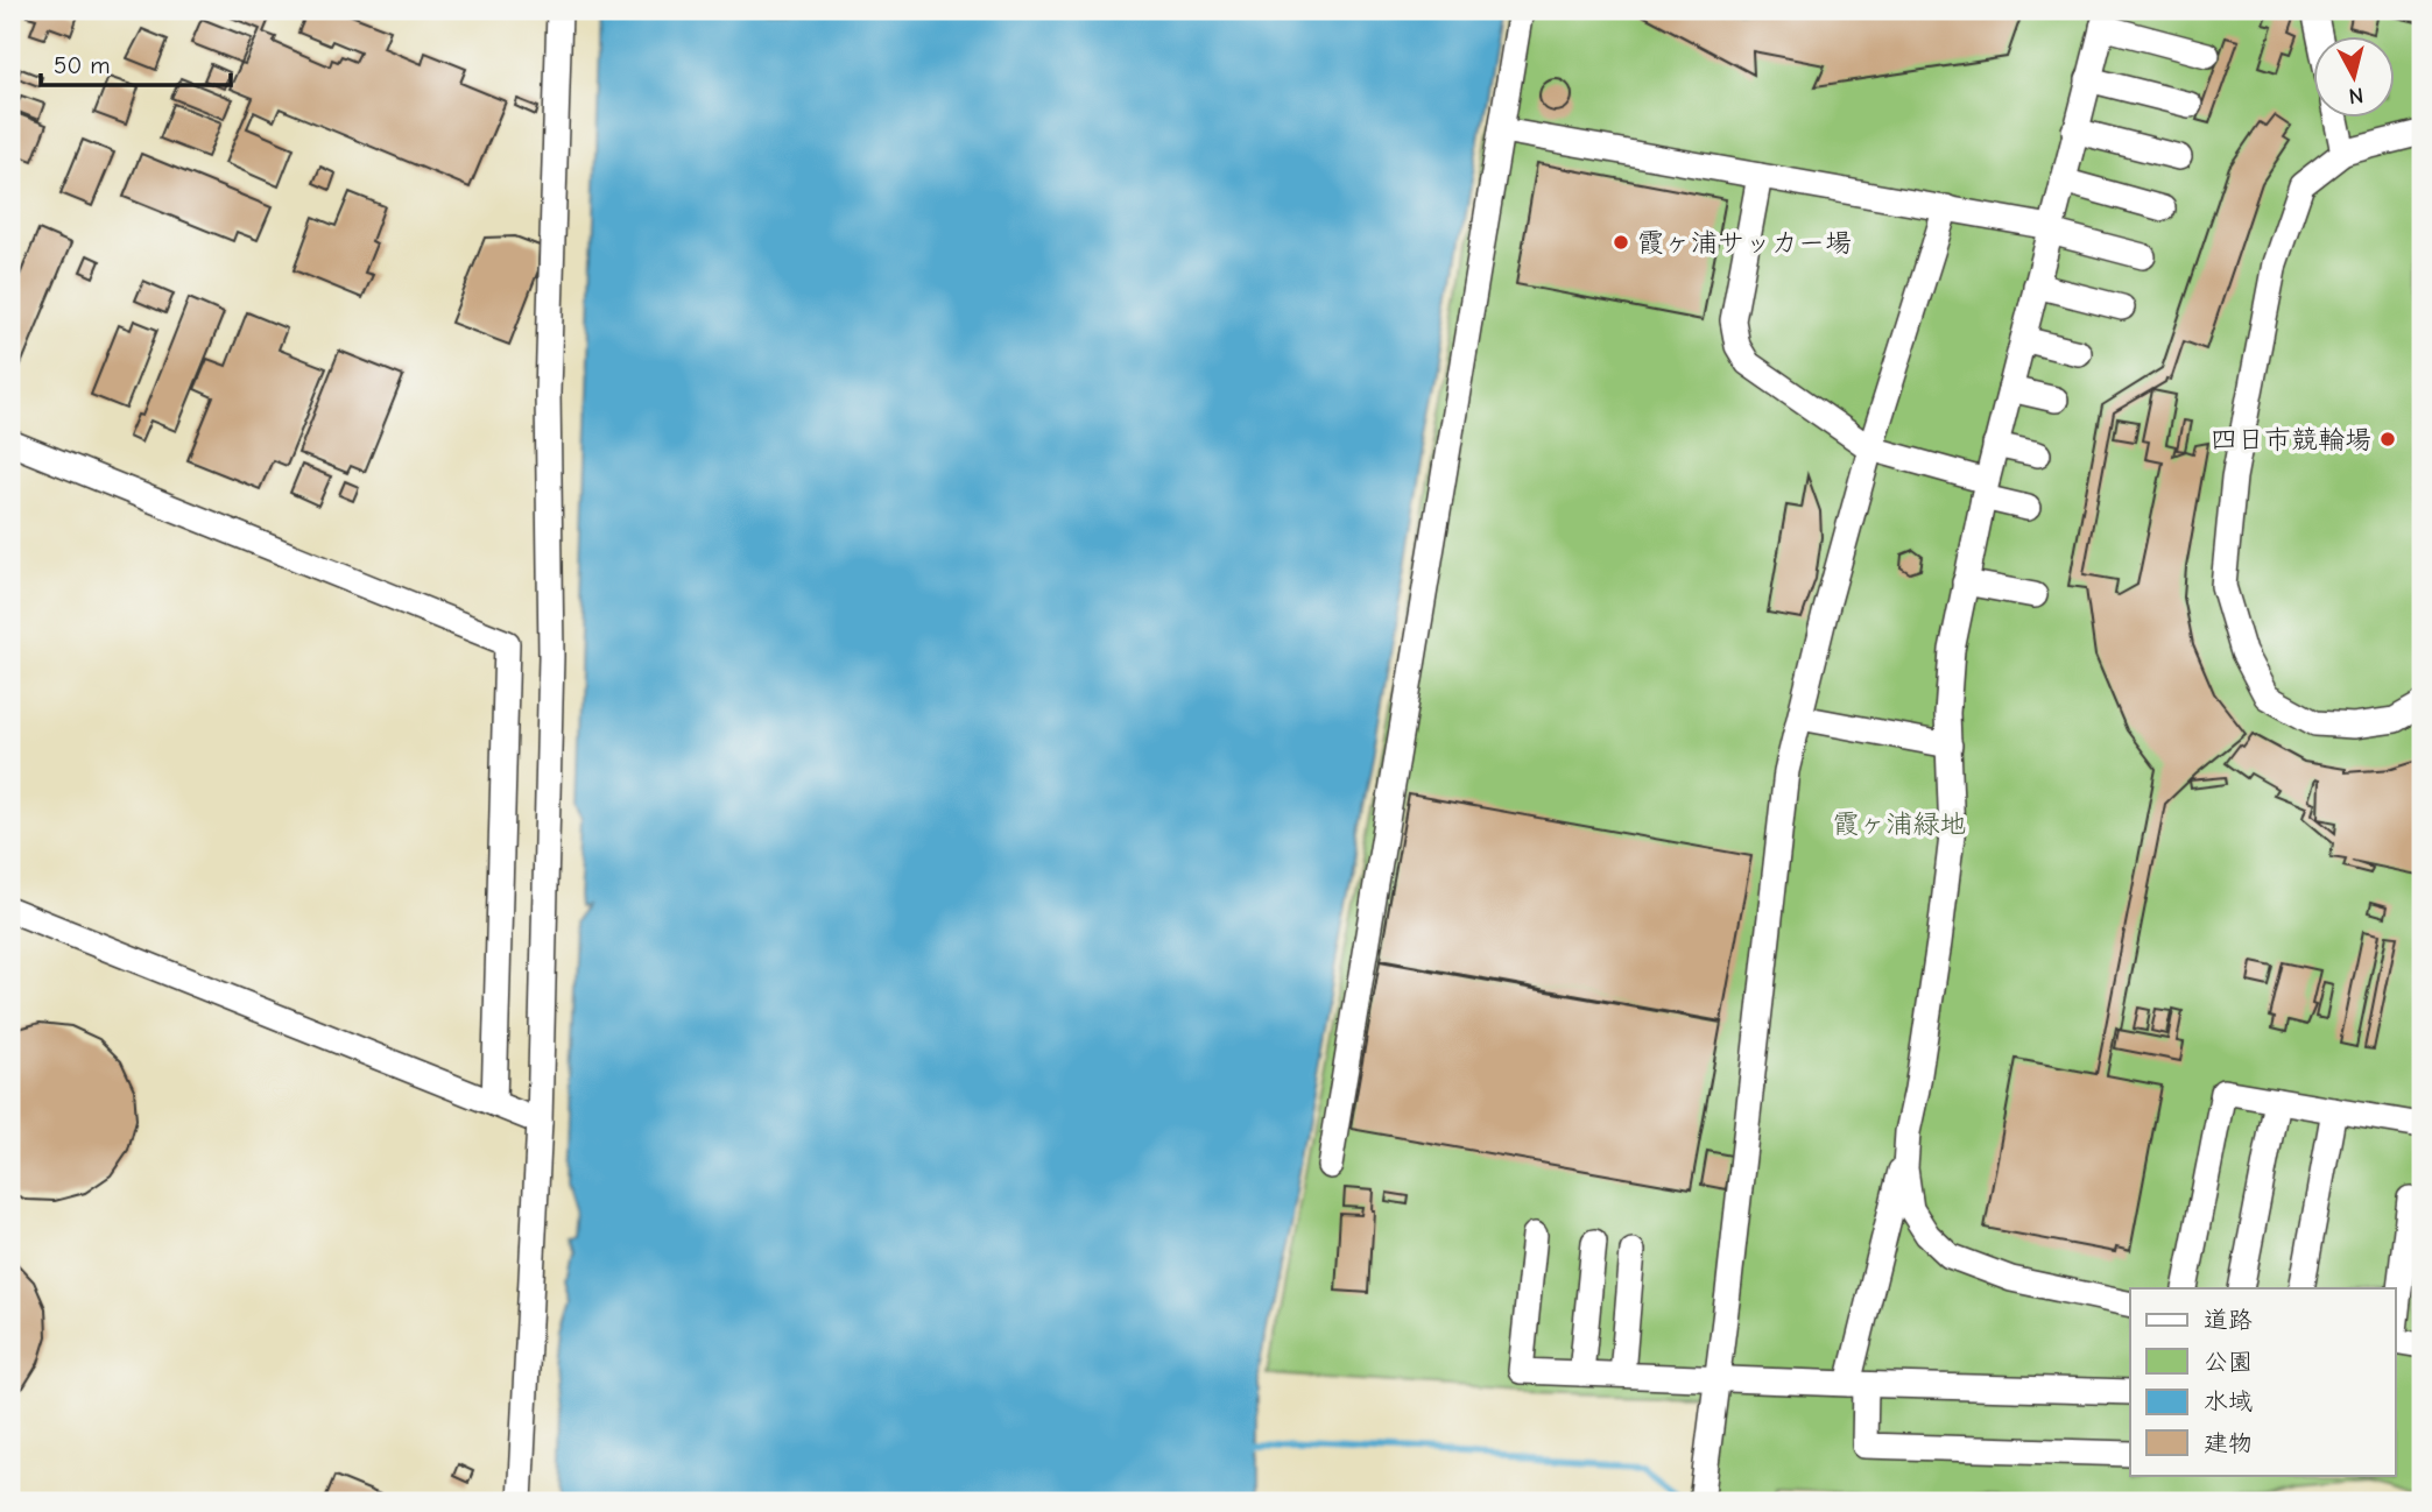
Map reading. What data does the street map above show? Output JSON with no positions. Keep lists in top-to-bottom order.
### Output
{
  "parks": ["霞ヶ浦緑地"],
  "places": ["霞ヶ浦サッカー場", "四日市競輪場"],
  "legend": [
    "道路",
    "公園",
    "水域",
    "建物"
  ],
  "scale_bar": "50 m",
  "north": "bottom"
}
